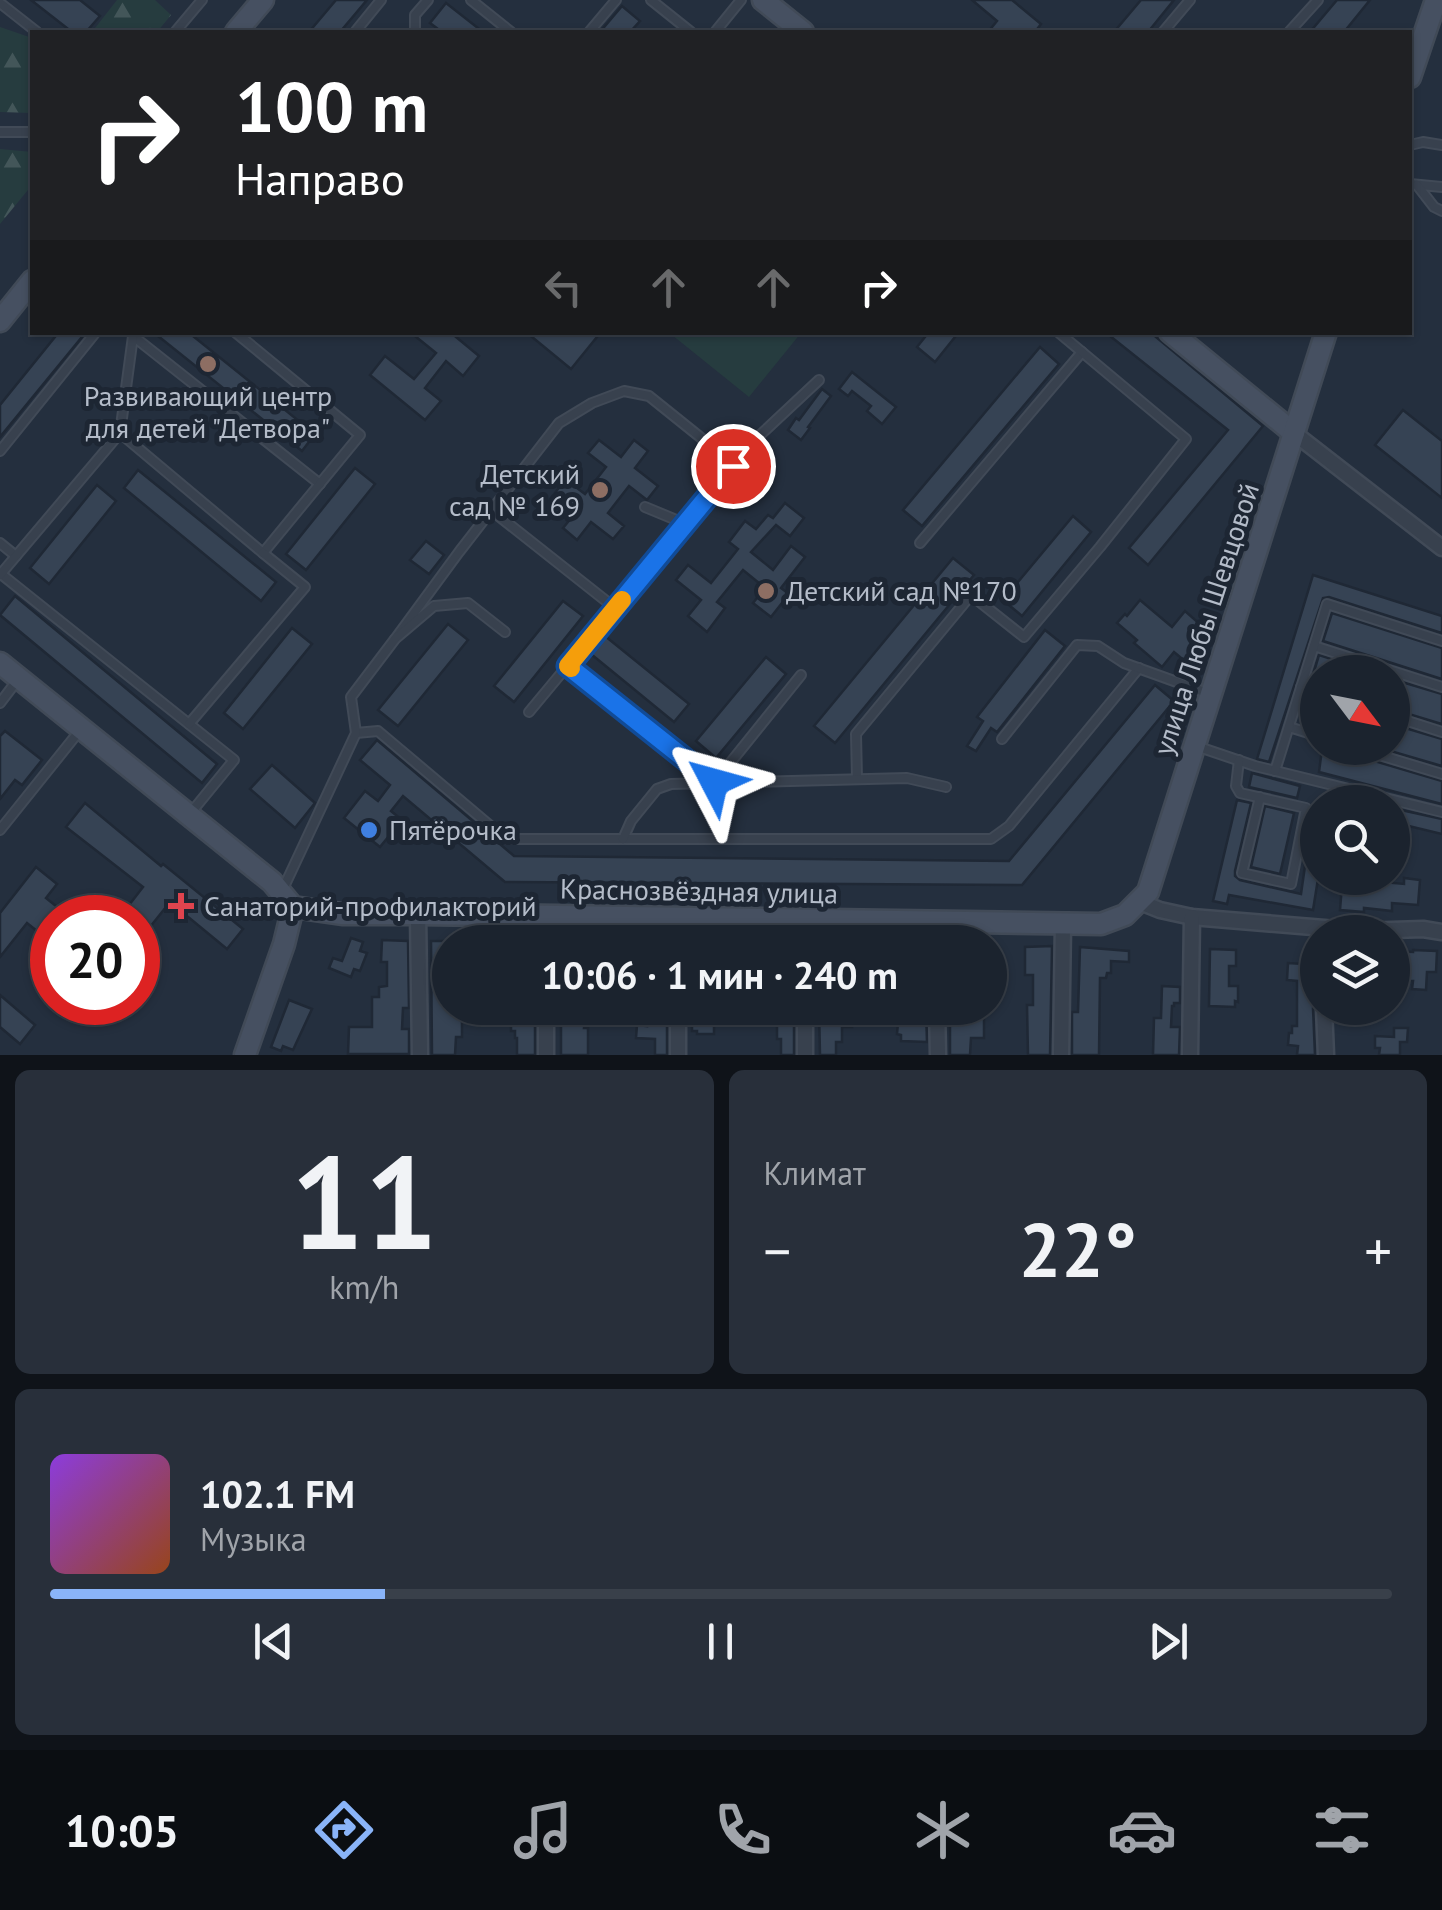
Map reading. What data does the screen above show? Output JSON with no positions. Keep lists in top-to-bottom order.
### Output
{
  "streets": {
    "street": ["улица Любы Шевцовой", "Краснозвёздная улица"]
  },
  "crossings": [
    ["улица Любы Шевцовой", "Краснозвёздная улица"]
  ],
  "places": {
    "other": [
      "Развивающий центр для детей \"Детвора\"",
      "Детский сад № 169",
      "Детский сад №170",
      "Пятёрочка"
    ],
    "health": ["Cанаторий-профилакторий"]
  },
  "north": "bottom right",
  "page": {
    "turn": ["100 m", "Направо"],
    "limit": "20",
    "trip": "10:06 · 1 мин · 240 m",
    "tile": [
      ["11", "km/h"],
      "Климат"
    ],
    "heat": ["−", "22°", "+"],
    "song": ["102.1 FM", "Музыка"],
    "tabs": "10:05"
  }
}
